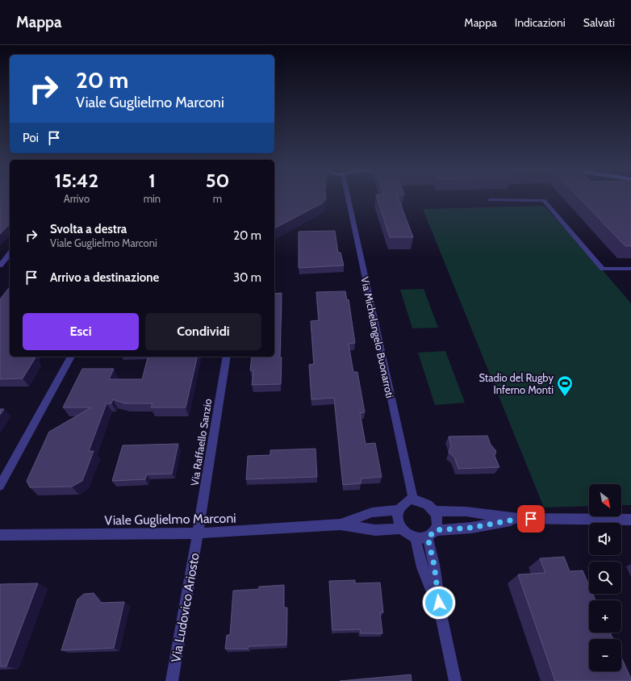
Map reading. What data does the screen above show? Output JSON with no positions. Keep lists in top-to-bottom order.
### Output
{
  "streets": {
    "street": [
      "Via Michelangelo Buonarroti",
      "Via Raffaello Sanzio",
      "Viale Guglielmo Marconi",
      "Via Ludovico Ariosto"
    ]
  },
  "crossings": [
    ["Via Michelangelo Buonarroti", "Viale Guglielmo Marconi"],
    ["Via Raffaello Sanzio", "Viale Guglielmo Marconi"],
    ["Via Raffaello Sanzio", "Via Ludovico Ariosto"],
    ["Viale Guglielmo Marconi", "Via Ludovico Ariosto"]
  ],
  "places": {
    "sports": ["Stadio del Rugby Inferno Monti"]
  },
  "north": "bottom right",
  "page": {
    "header": "Mappa",
    "nav": ["Mappa", "Indicazioni", "Salvati"],
    "turn": ["20 m", "Viale Guglielmo Marconi"],
    "then": "Poi",
    "eta": [
      "15:42",
      "Arrivo",
      "1",
      "min",
      "50",
      "m"
    ],
    "list": [
      {
        "name": "Svolta a destra",
        "note": "Viale Guglielmo Marconi",
        "value": "20 m"
      },
      {
        "name": "Arrivo a destinazione",
        "value": "30 m"
      }
    ],
    "buttons": ["Esci", "Condividi"],
    "map_buttons": ["+", "−"]
  }
}
